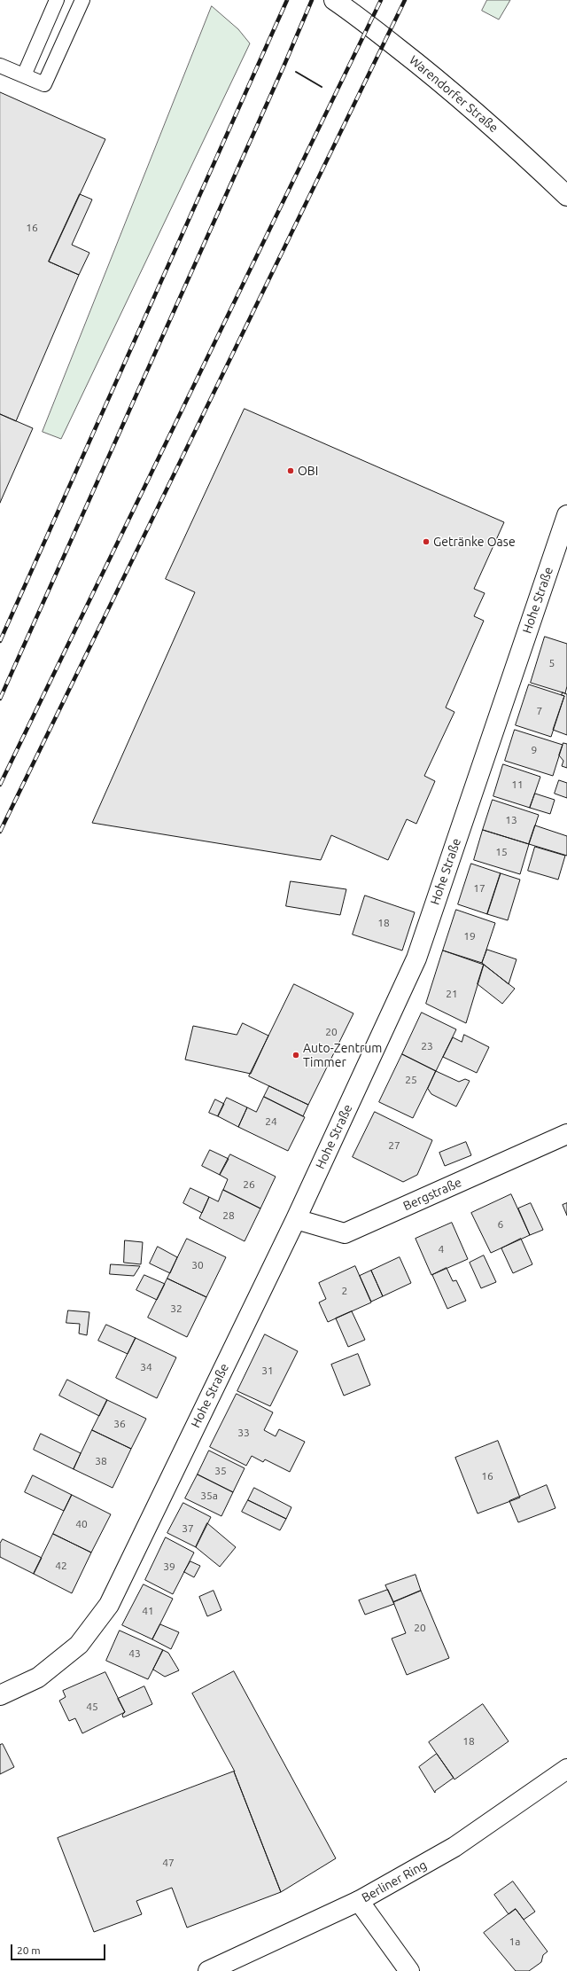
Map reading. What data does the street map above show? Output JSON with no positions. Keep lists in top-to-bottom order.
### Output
{
  "streets": {
    "street": [
      "Warendorfer Straße",
      "Hohe Straße",
      "Bergstraße",
      "Berliner Ring"
    ]
  },
  "crossings": [
    ["Hohe Straße", "Bergstraße"]
  ],
  "places": ["OBI", "Getränke Oase", "Auto-Zentrum Timmer"],
  "house_numbers": [
    "16",
    "5",
    "7",
    "9",
    "11",
    "13",
    "15",
    "17",
    "18",
    "19",
    "21",
    "20",
    "23",
    "25",
    "24",
    "27",
    "26",
    "28",
    "6",
    "4",
    "30",
    "2",
    "32",
    "34",
    "31",
    "36",
    "33",
    "38",
    "35",
    "16",
    "35a",
    "40",
    "37",
    "42",
    "39",
    "41",
    "20",
    "43",
    "45",
    "18",
    "47",
    "1a"
  ],
  "scale_bar": "20 m"
}
